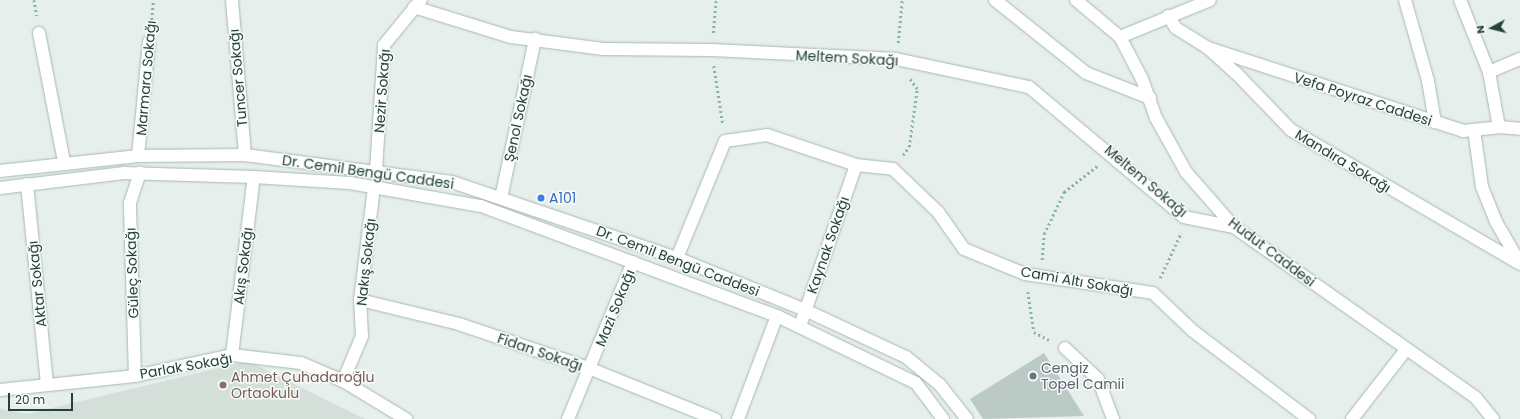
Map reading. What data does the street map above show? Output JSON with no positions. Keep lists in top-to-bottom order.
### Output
{
  "streets": {
    "street": [
      "Meltem Sokağı",
      "Marmara Sokağı",
      "Tuncer Sokağı",
      "Nezir Sokağı",
      "Vefa Poyraz Caddesi",
      "Şenol Sokağı",
      "Mandıra Sokağı",
      "Dr. Cemil Bengü Caddesi",
      "Kaynak Sokağı",
      "Hudut Caddesi",
      "Nakış Sokağı",
      "Akış Sokağı",
      "Güleç Sokağı",
      "Cami Altı Sokağı",
      "Aktar Sokağı",
      "Mazi Sokağı",
      "Fidan Sokağı",
      "Parlak Sokağı"
    ]
  },
  "crossings": [
    ["Meltem Sokağı", "Nezir Sokağı"],
    ["Meltem Sokağı", "Şenol Sokağı"],
    ["Meltem Sokağı", "Hudut Caddesi"],
    ["Marmara Sokağı", "Dr. Cemil Bengü Caddesi"],
    ["Marmara Sokağı", "Güleç Sokağı"],
    ["Tuncer Sokağı", "Dr. Cemil Bengü Caddesi"],
    ["Nezir Sokağı", "Dr. Cemil Bengü Caddesi"],
    ["Nezir Sokağı", "Nakış Sokağı"],
    ["Vefa Poyraz Caddesi", "Mandıra Sokağı"],
    ["Şenol Sokağı", "Dr. Cemil Bengü Caddesi"],
    ["Dr. Cemil Bengü Caddesi", "Kaynak Sokağı"],
    ["Dr. Cemil Bengü Caddesi", "Nakış Sokağı"],
    ["Dr. Cemil Bengü Caddesi", "Akış Sokağı"],
    ["Dr. Cemil Bengü Caddesi", "Güleç Sokağı"],
    ["Dr. Cemil Bengü Caddesi", "Aktar Sokağı"],
    ["Dr. Cemil Bengü Caddesi", "Mazi Sokağı"],
    ["Nakış Sokağı", "Fidan Sokağı"],
    ["Nakış Sokağı", "Parlak Sokağı"],
    ["Akış Sokağı", "Parlak Sokağı"],
    ["Güleç Sokağı", "Parlak Sokağı"],
    ["Aktar Sokağı", "Parlak Sokağı"],
    ["Mazi Sokağı", "Fidan Sokağı"]
  ],
  "places": ["A101", "Cengiz Topel Camii", "Ahmet Çuhadaroğlu Ortaokulu"],
  "scale_bar": "20 m",
  "north": "left"
}
